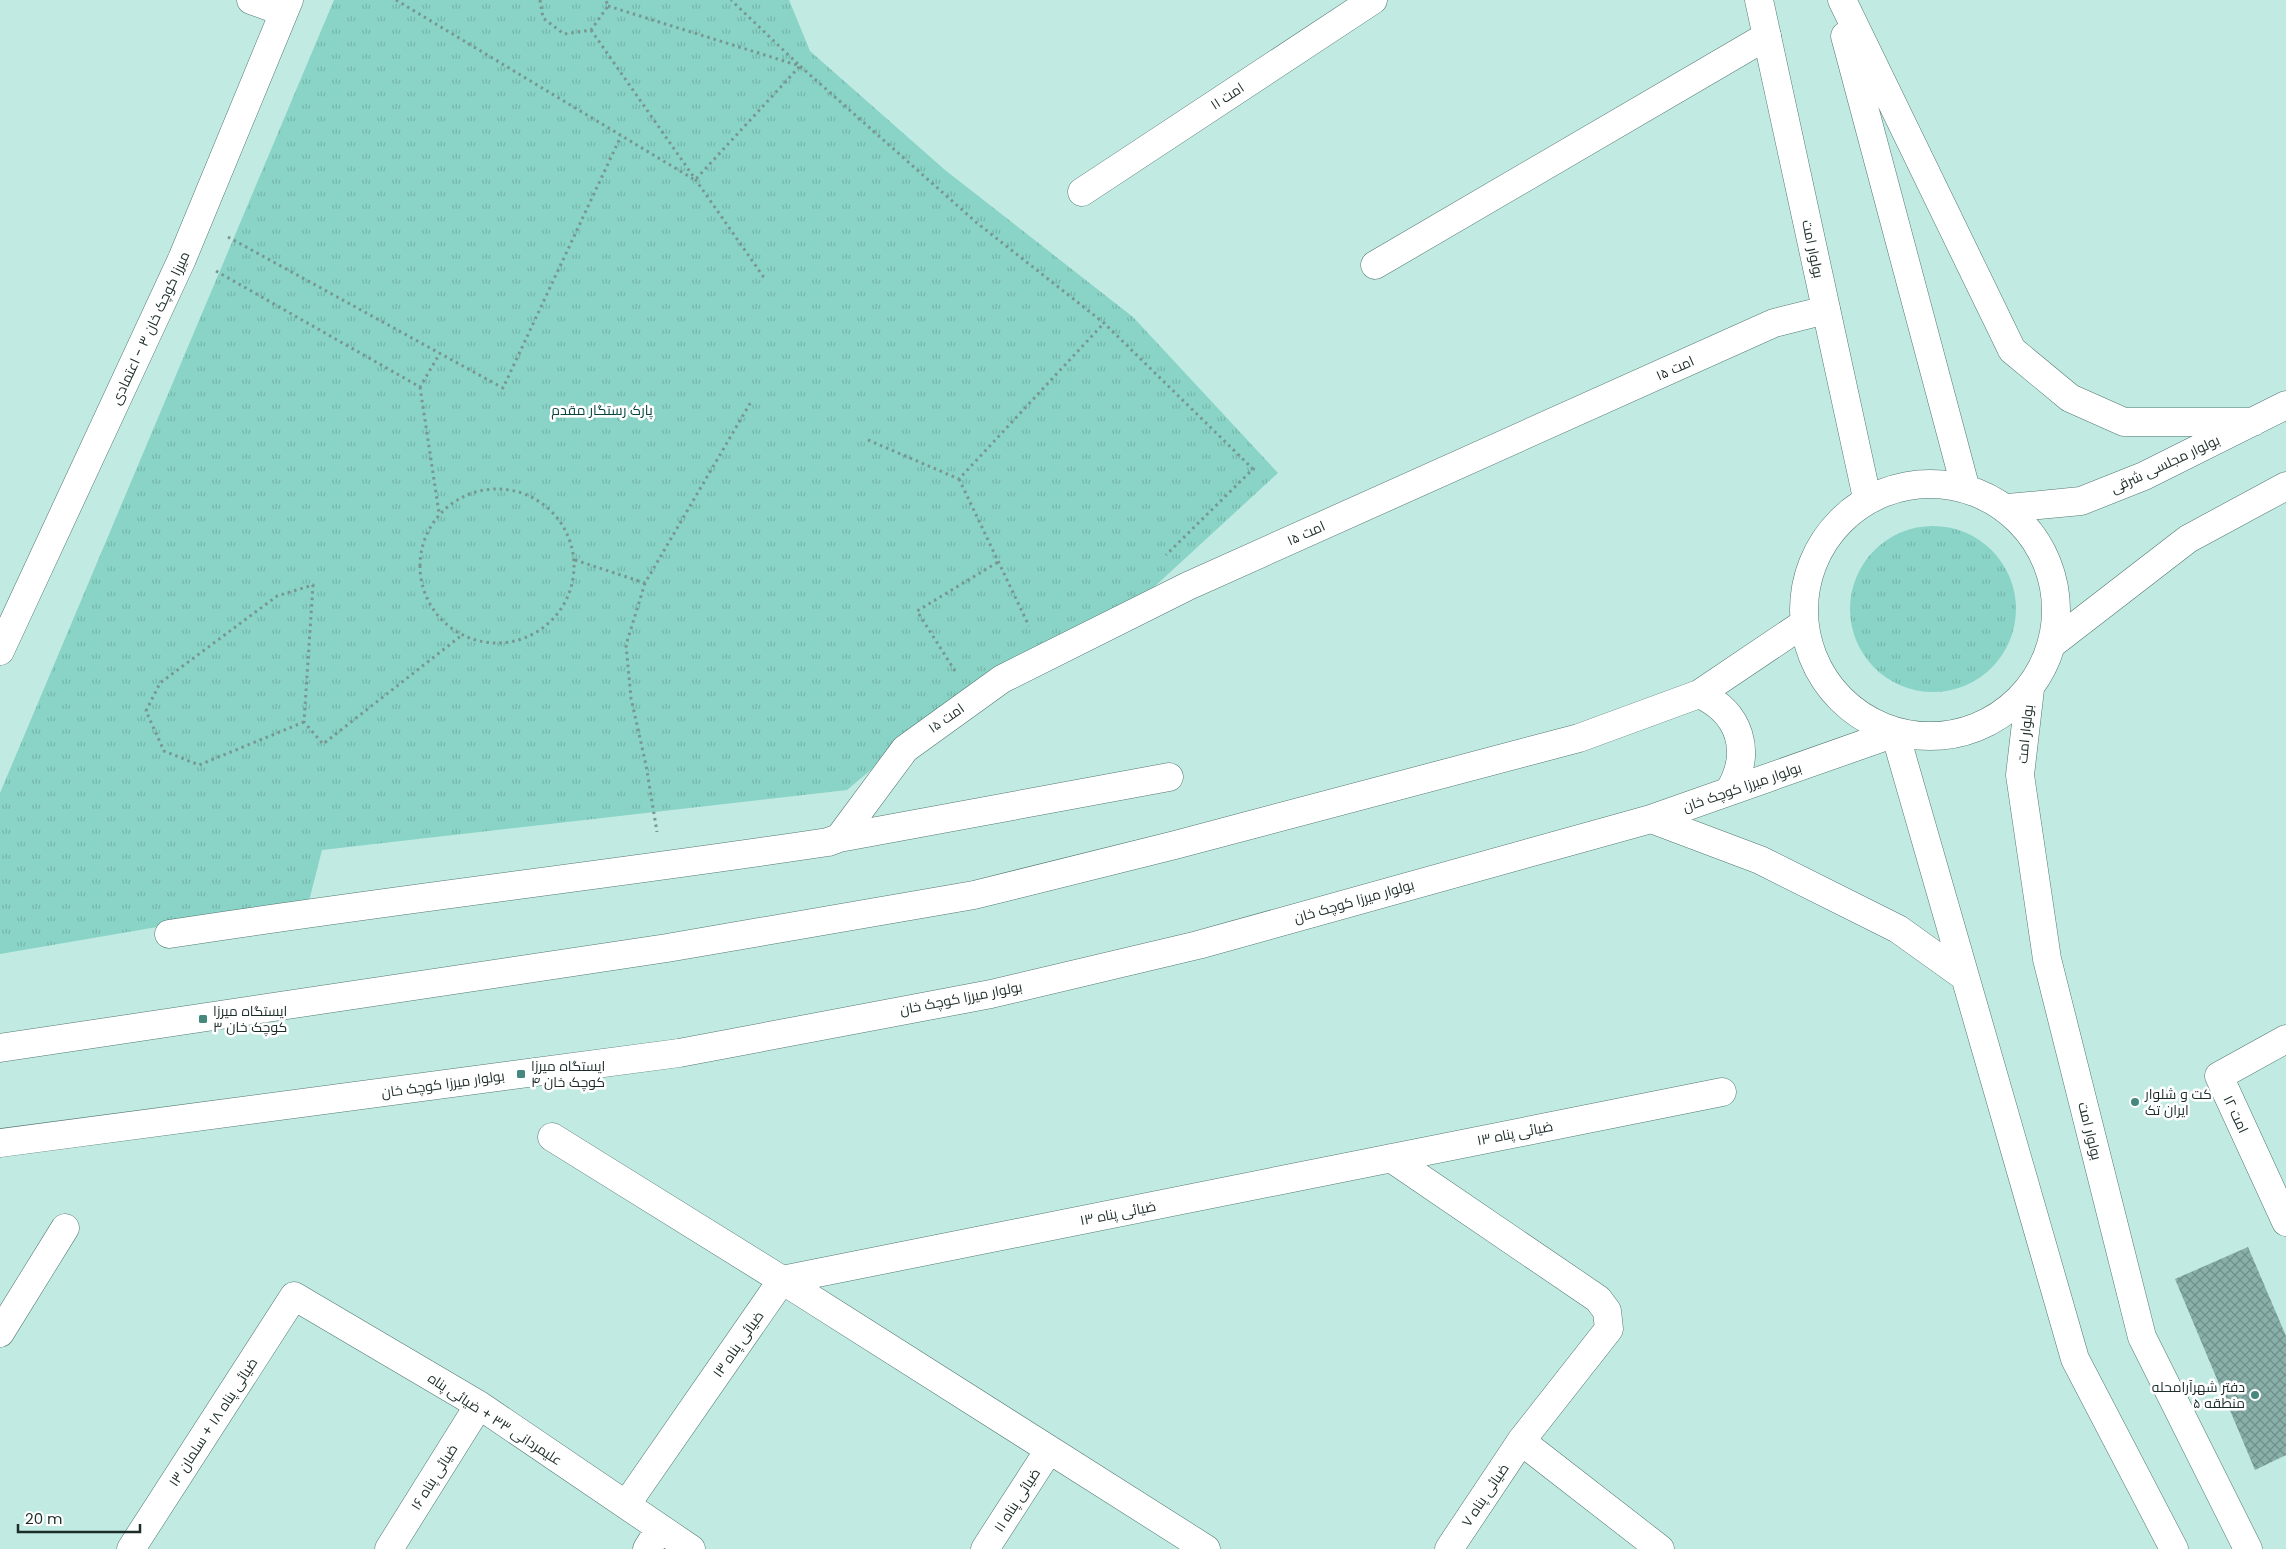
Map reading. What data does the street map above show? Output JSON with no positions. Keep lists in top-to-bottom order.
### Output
{
  "streets": {
    "main road": [
      "امت ۱۱",
      "بولوار امت",
      "میرزا کوچک خان ۳ - اعتمادی",
      "امت ۱۵",
      "بولوار مجلسی شرقی",
      "بولوار میرزا کوچک خان",
      "امت ۱۲",
      "ضیائی پناه ۱۳",
      "علیمردانی ۳۳ + ضیائی پناه",
      "ضیائی پناه ۱۸ + سلمان ۱۳",
      "ضیائی پناه ۱۶",
      "ضیائی پناه ۷",
      "ضیائی پناه ۱۱"
    ]
  },
  "crossings": [
    ["بولوار امت", "امت ۱۵"],
    ["ضیائی پناه ۱۳", "علیمردانی ۳۳ + ضیائی پناه"],
    ["ضیائی پناه ۱۳", "ضیائی پناه ۷"],
    ["علیمردانی ۳۳ + ضیائی پناه", "ضیائی پناه ۱۸ + سلمان ۱۳"],
    ["علیمردانی ۳۳ + ضیائی پناه", "ضیائی پناه ۱۶"]
  ],
  "parks": ["پارک رستگار مقدم"],
  "places": {
    "transit": ["ایستگاه میرزا کوچک خان ۳", "ایستگاه میرزا کوچک خان ۴"],
    "other": ["کت و شلوار ایران تک", "دفتر شهرآرامحله منطقه ۵"]
  },
  "scale_bar": "20 m"
}
